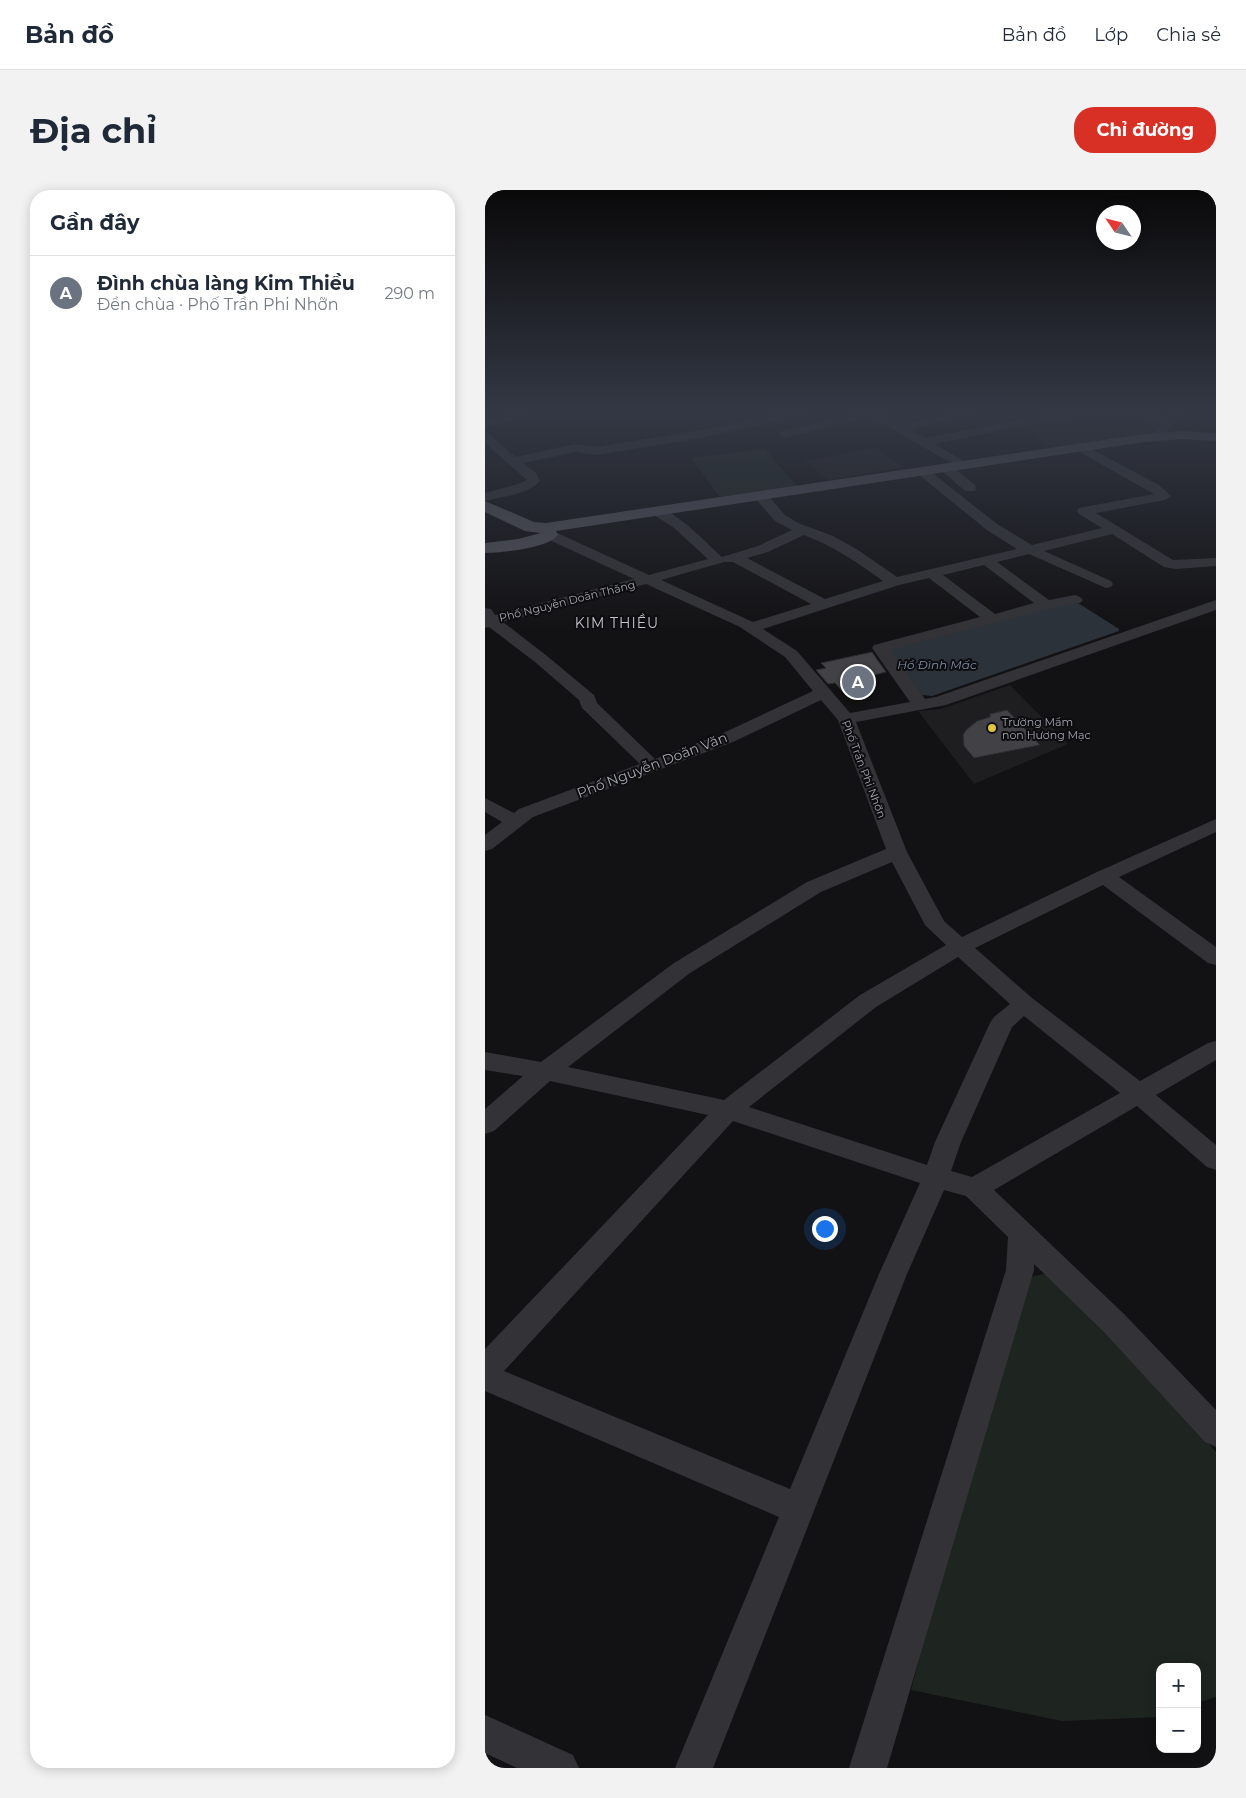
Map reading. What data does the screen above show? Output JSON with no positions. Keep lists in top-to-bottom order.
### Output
{
  "streets": {
    "street": ["Phố Nguyễn Doãn Thăng", "Phố Nguyễn Doãn Văn", "Phố Trần Phi Nhỡn"]
  },
  "crossings": [
    ["Phố Nguyễn Doãn Thăng", "Phố Trần Phi Nhỡn"],
    ["Phố Nguyễn Doãn Văn", "Phố Trần Phi Nhỡn"]
  ],
  "districts": ["KIM THIỀU"],
  "water": ["Hồ Đình Mấc"],
  "places": ["Trường Mầm non Hương Mạc"],
  "north": "top left",
  "page": {
    "header": "Bản đồ",
    "nav": ["Bản đồ", "Lớp", "Chia sẻ"],
    "buttons": "Chỉ đường",
    "title": "Địa chỉ",
    "heading": "Gần đây",
    "list": [
      {
        "mark": "A",
        "name": "Đình chùa làng Kim Thiều",
        "note": "Đền chùa · Phố Trần Phi Nhỡn",
        "value": "290 m"
      }
    ],
    "pins": "A",
    "map_buttons": ["+", "−"]
  }
}
